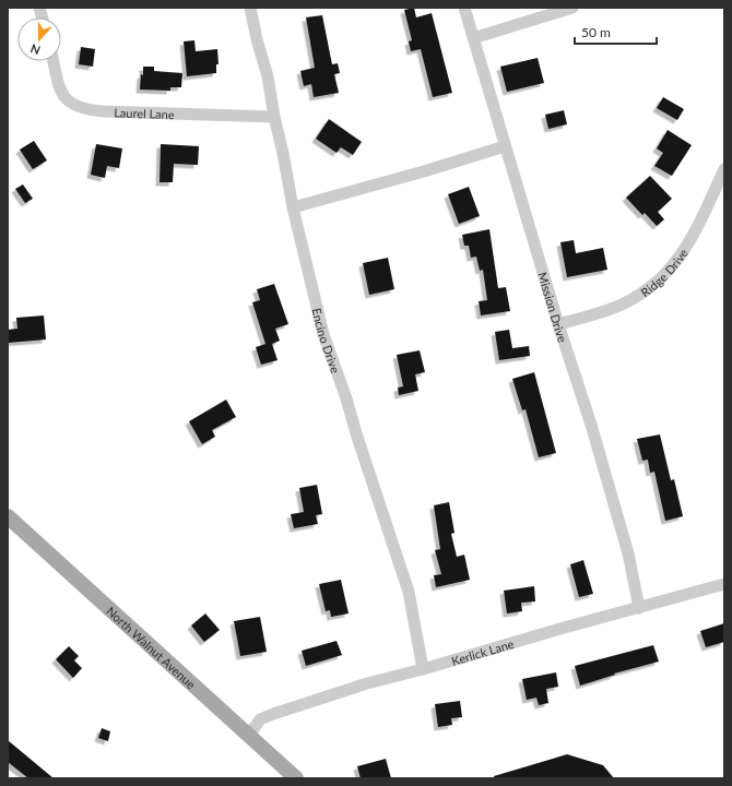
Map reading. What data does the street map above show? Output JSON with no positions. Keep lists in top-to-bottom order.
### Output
{
  "streets": {
    "main road": ["North Walnut Avenue"],
    "street": [
      "Laurel Lane",
      "Ridge Drive",
      "Mission Drive",
      "Encino Drive",
      "Kerlick Lane"
    ]
  },
  "crossings": [
    ["Laurel Lane", "Encino Drive"],
    ["Ridge Drive", "Mission Drive"],
    ["Mission Drive", "Kerlick Lane"],
    ["Encino Drive", "Kerlick Lane"],
    ["North Walnut Avenue", "Kerlick Lane"]
  ],
  "scale_bar": "50 m",
  "north": "bottom"
}
